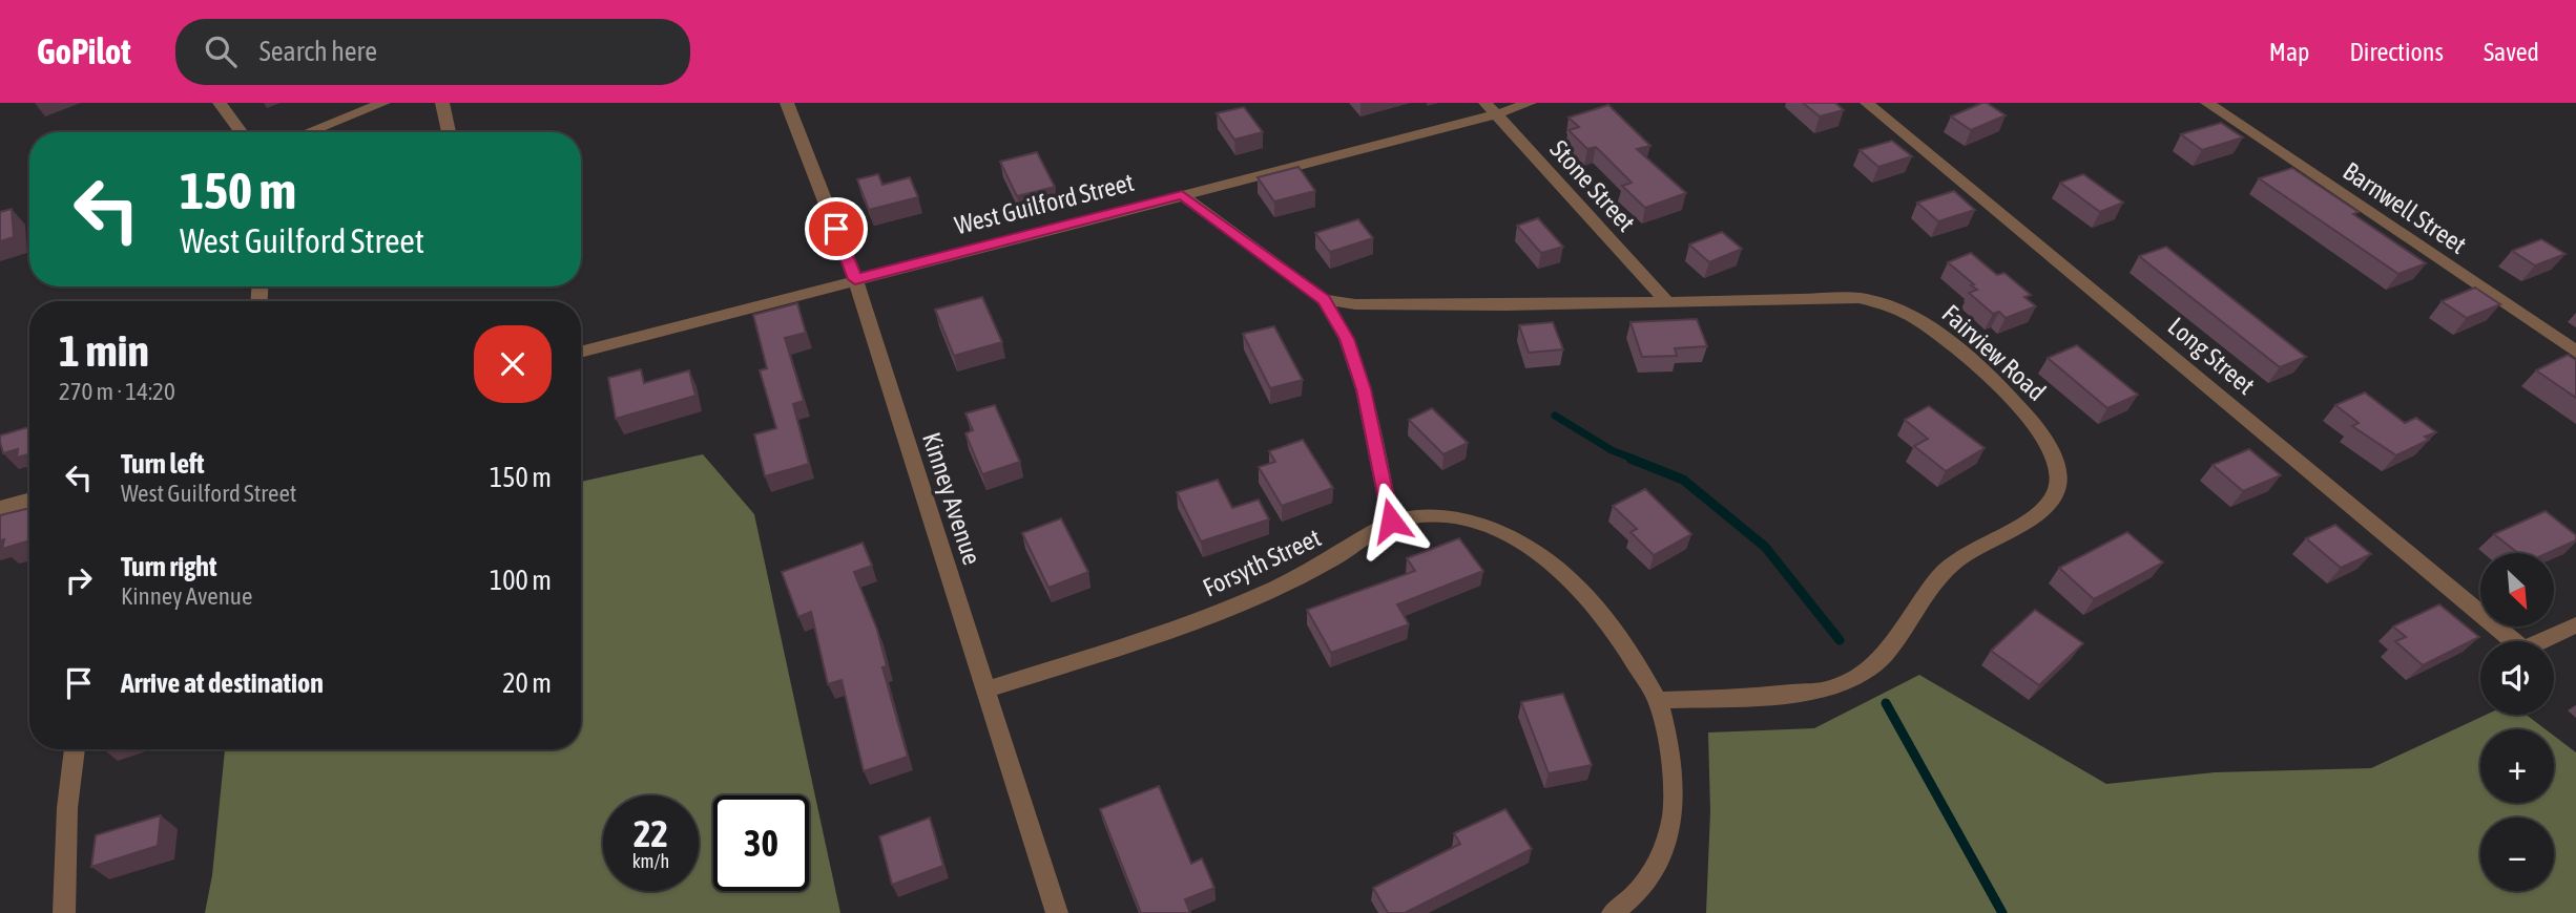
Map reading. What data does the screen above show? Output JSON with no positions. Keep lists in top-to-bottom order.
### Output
{
  "streets": {
    "street": [
      "Stone Street",
      "West Guilford Street",
      "Barnwell Street",
      "Fairview Road",
      "Long Street",
      "Kinney Avenue",
      "Forsyth Street"
    ]
  },
  "crossings": [
    ["Stone Street", "West Guilford Street"],
    ["Stone Street", "Fairview Road"],
    ["West Guilford Street", "Kinney Avenue"],
    ["Fairview Road", "Forsyth Street"],
    ["Kinney Avenue", "Forsyth Street"]
  ],
  "north": "bottom right",
  "page": {
    "header": "GoPilot",
    "search": "Search here",
    "nav": ["Map", "Directions", "Saved"],
    "turn": ["150 m", "West Guilford Street"],
    "heading": ["1 min", "270 m · 14:20"],
    "list": [
      {
        "name": "Turn left",
        "note": "West Guilford Street",
        "value": "150 m"
      },
      {
        "name": "Turn right",
        "note": "Kinney Avenue",
        "value": "100 m"
      },
      {
        "name": "Arrive at destination",
        "value": "20 m"
      }
    ],
    "map_buttons": ["+", "−"],
    "speed": "22 km/h",
    "limit": "30"
  }
}
